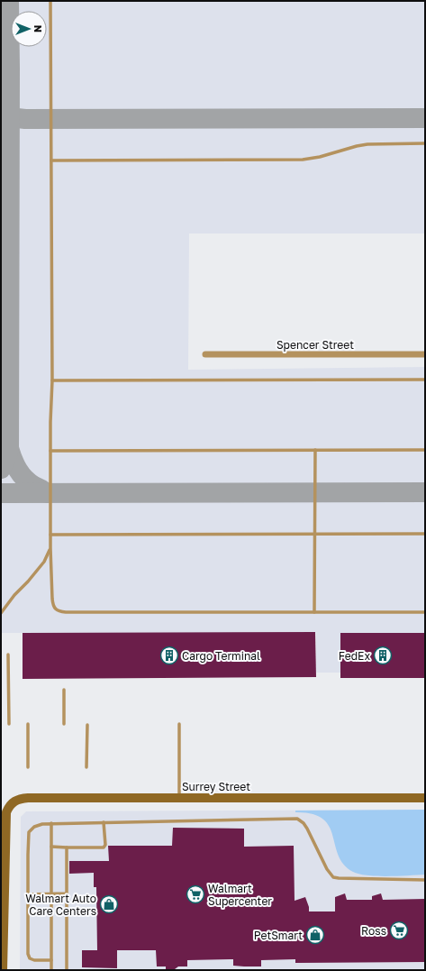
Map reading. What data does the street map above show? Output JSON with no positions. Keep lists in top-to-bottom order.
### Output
{
  "streets": {
    "street": ["Spencer Street", "Surrey Street"]
  },
  "places": {
    "building": ["Cargo Terminal", "FedEx"],
    "supermarket": ["Walmart Supercenter", "Ross"],
    "shop": ["Walmart Auto Care Centers", "PetSmart"]
  },
  "north": "right"
}
